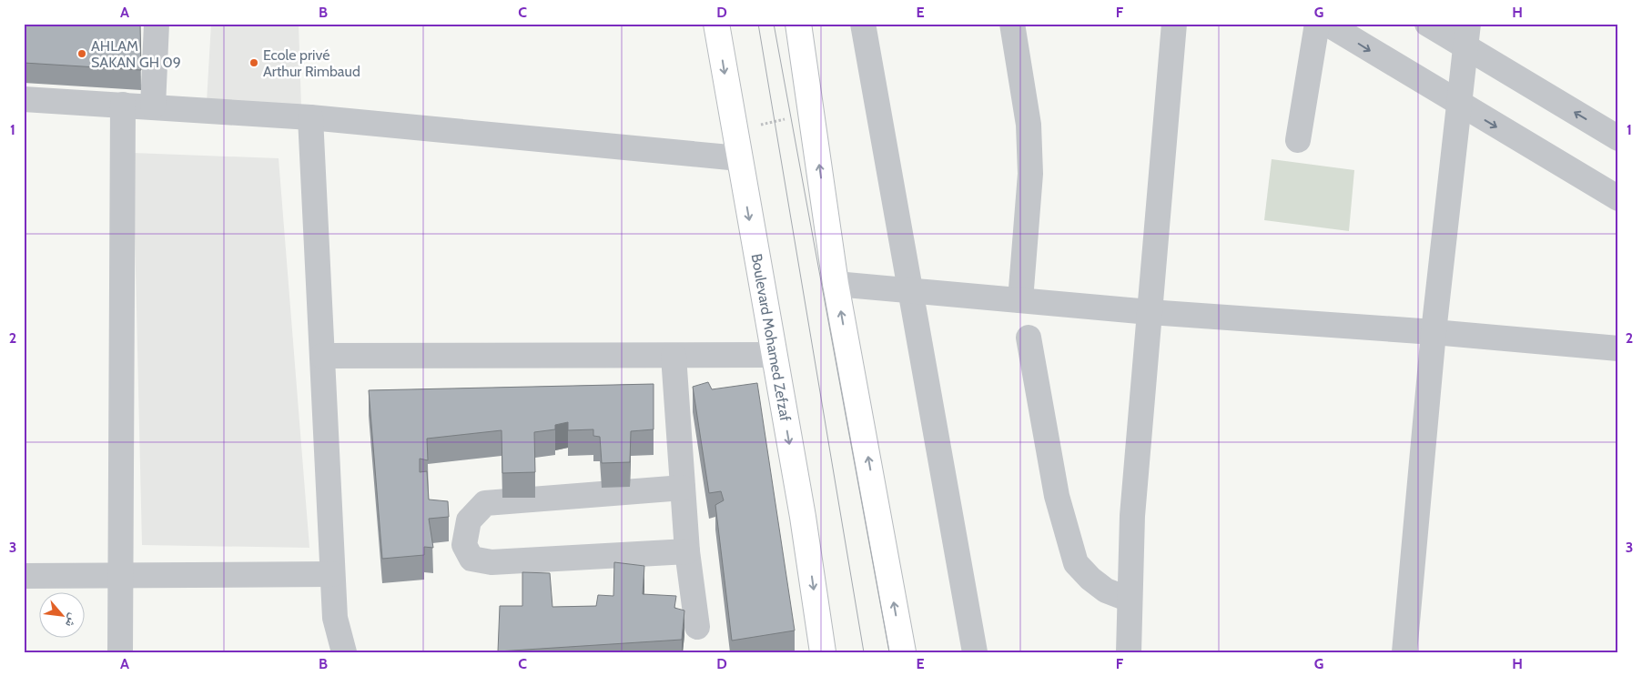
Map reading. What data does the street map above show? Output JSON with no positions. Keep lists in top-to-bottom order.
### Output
{
  "streets": {
    "main road": ["Boulevard Mohamed Zefzaf"]
  },
  "places": ["AHLAM SAKAN GH 09", "Ecole privé Arthur Rimbaud"],
  "north": "bottom right",
  "grid": {
    "columns": [
      "A",
      "B",
      "C",
      "D",
      "E",
      "F",
      "G",
      "H"
    ],
    "rows": ["1", "2", "3"]
  }
}
